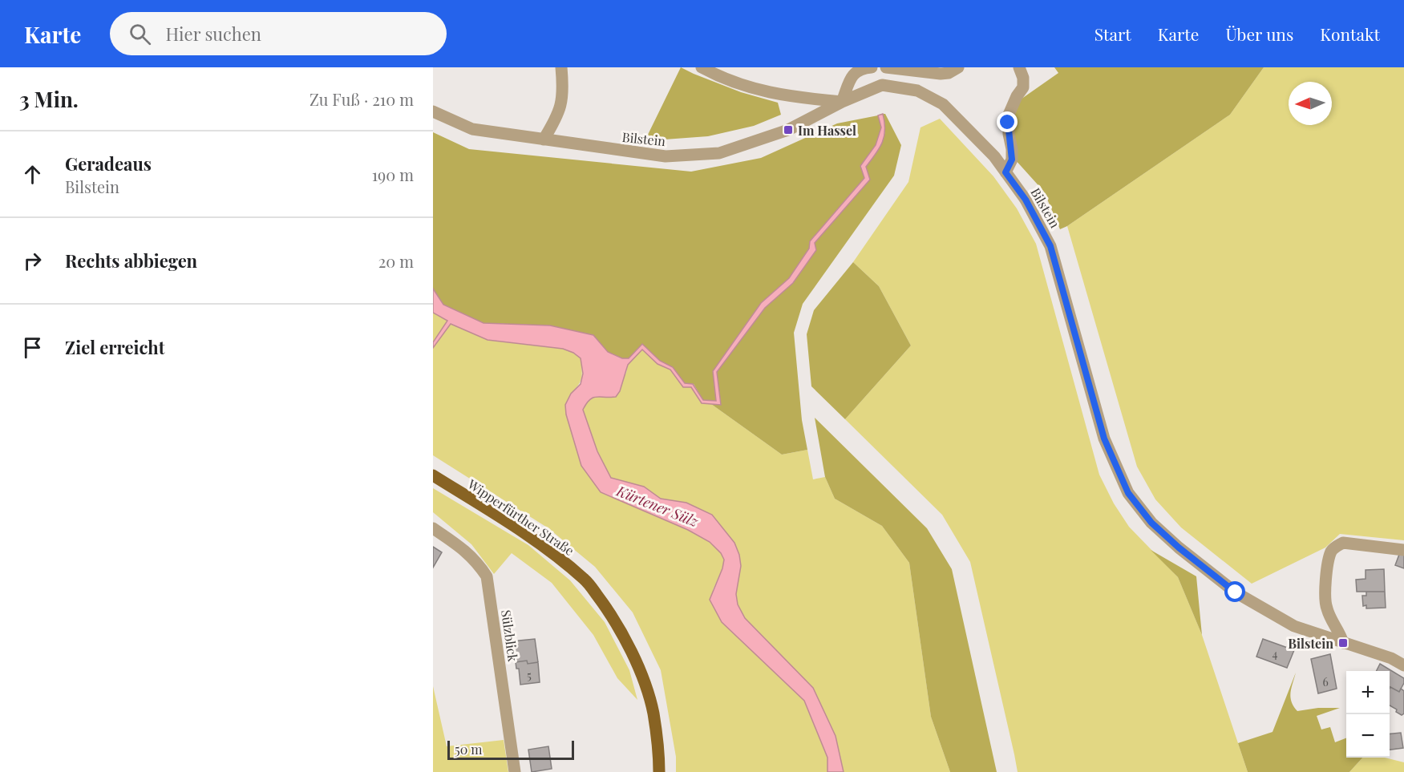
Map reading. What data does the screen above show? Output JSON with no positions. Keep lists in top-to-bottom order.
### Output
{
  "streets": {
    "main road": ["Wipperfürther Straße"],
    "street": ["Bilstein", "Sülzblick"]
  },
  "water": ["Kürtener Sülz"],
  "places": {
    "transit": ["Im Hassel", "Bilstein"]
  },
  "house_numbers": ["4", "5", "6"],
  "scale_bar": "50 m",
  "north": "left",
  "page": {
    "header": "Karte",
    "search": "Hier suchen",
    "nav": [
      "Start",
      "Karte",
      "Über uns",
      "Kontakt"
    ],
    "heading": ["3 Min.", "Zu Fuß · 210 m"],
    "list": [
      ["Geradeaus", "Bilstein", "190 m"],
      ["Rechts abbiegen", "20 m"],
      "Ziel erreicht"
    ],
    "map_buttons": ["+", "−"],
    "scale": "50 m"
  }
}
